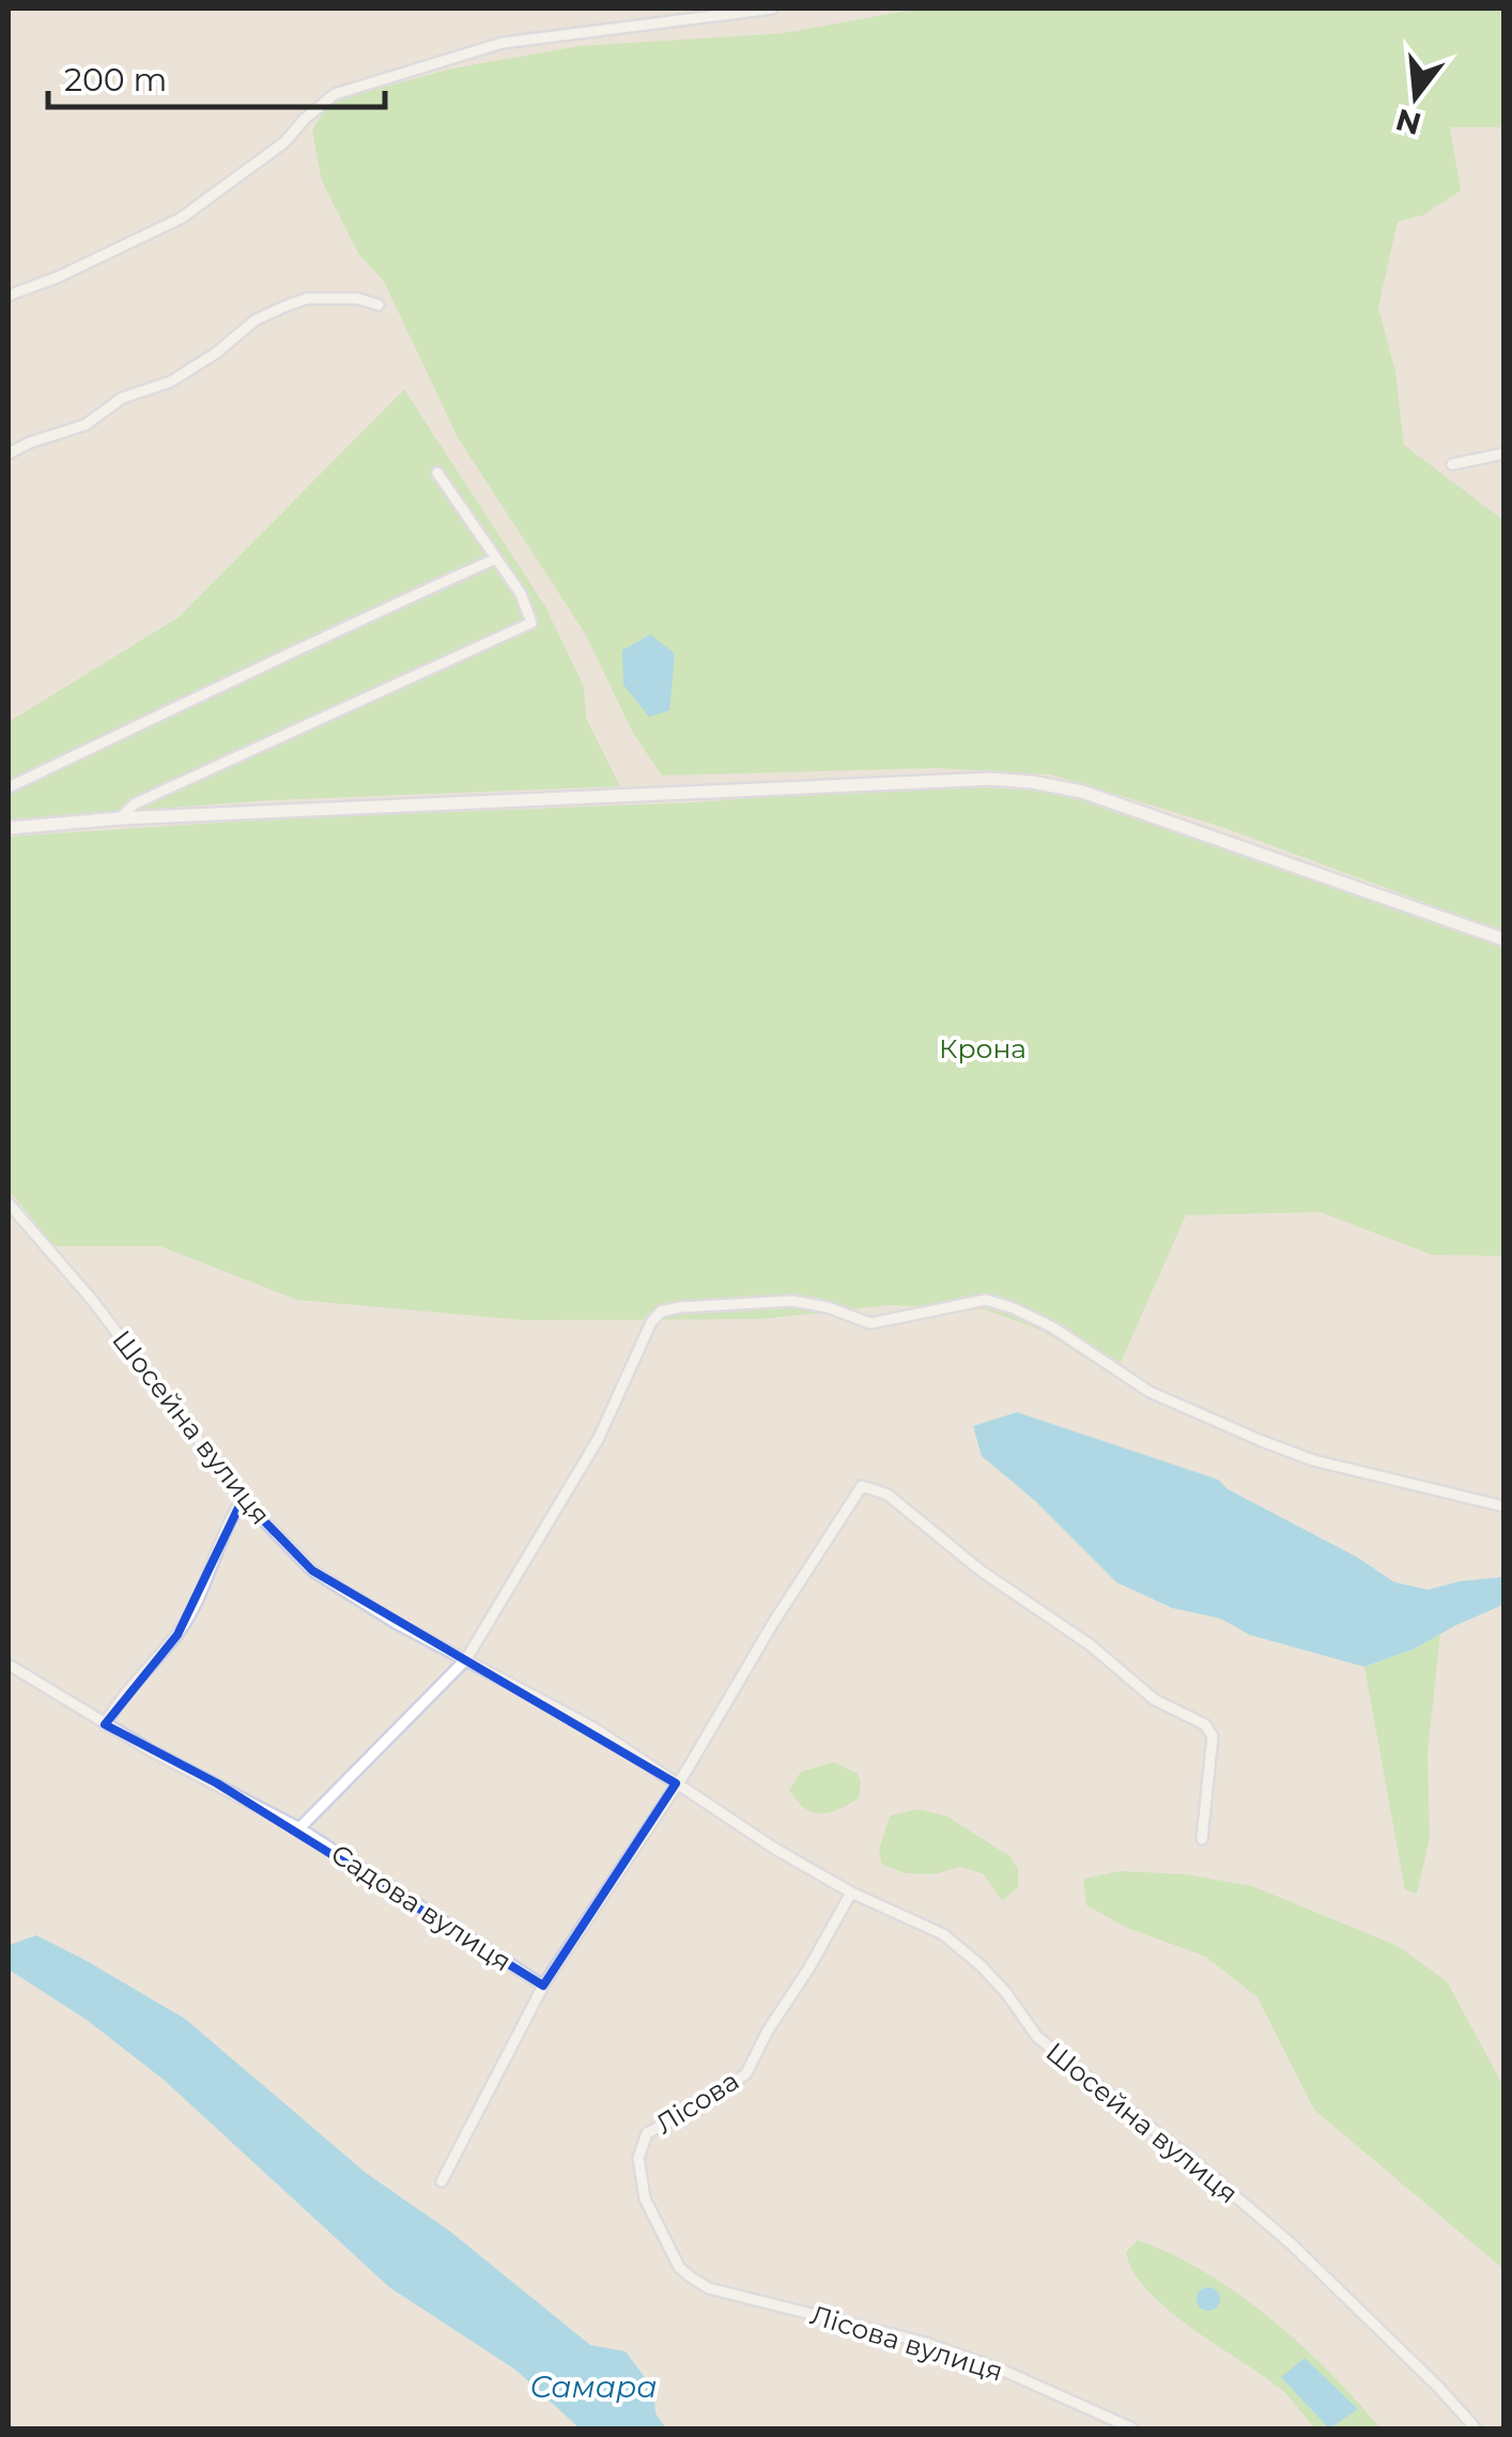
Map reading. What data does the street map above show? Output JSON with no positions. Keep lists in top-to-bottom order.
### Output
{
  "streets": {
    "street": [
      "Шосейна вулиця",
      "Садова вулиця",
      "Лісова",
      "Лісова вулиця"
    ]
  },
  "crossings": [
    ["Шосейна вулиця", "Садова вулиця"],
    ["Шосейна вулиця", "Лісова"],
    ["Лісова", "Лісова вулиця"]
  ],
  "water": ["Самара"],
  "parks": ["Крона"],
  "scale_bar": "200 m",
  "north": "bottom"
}
